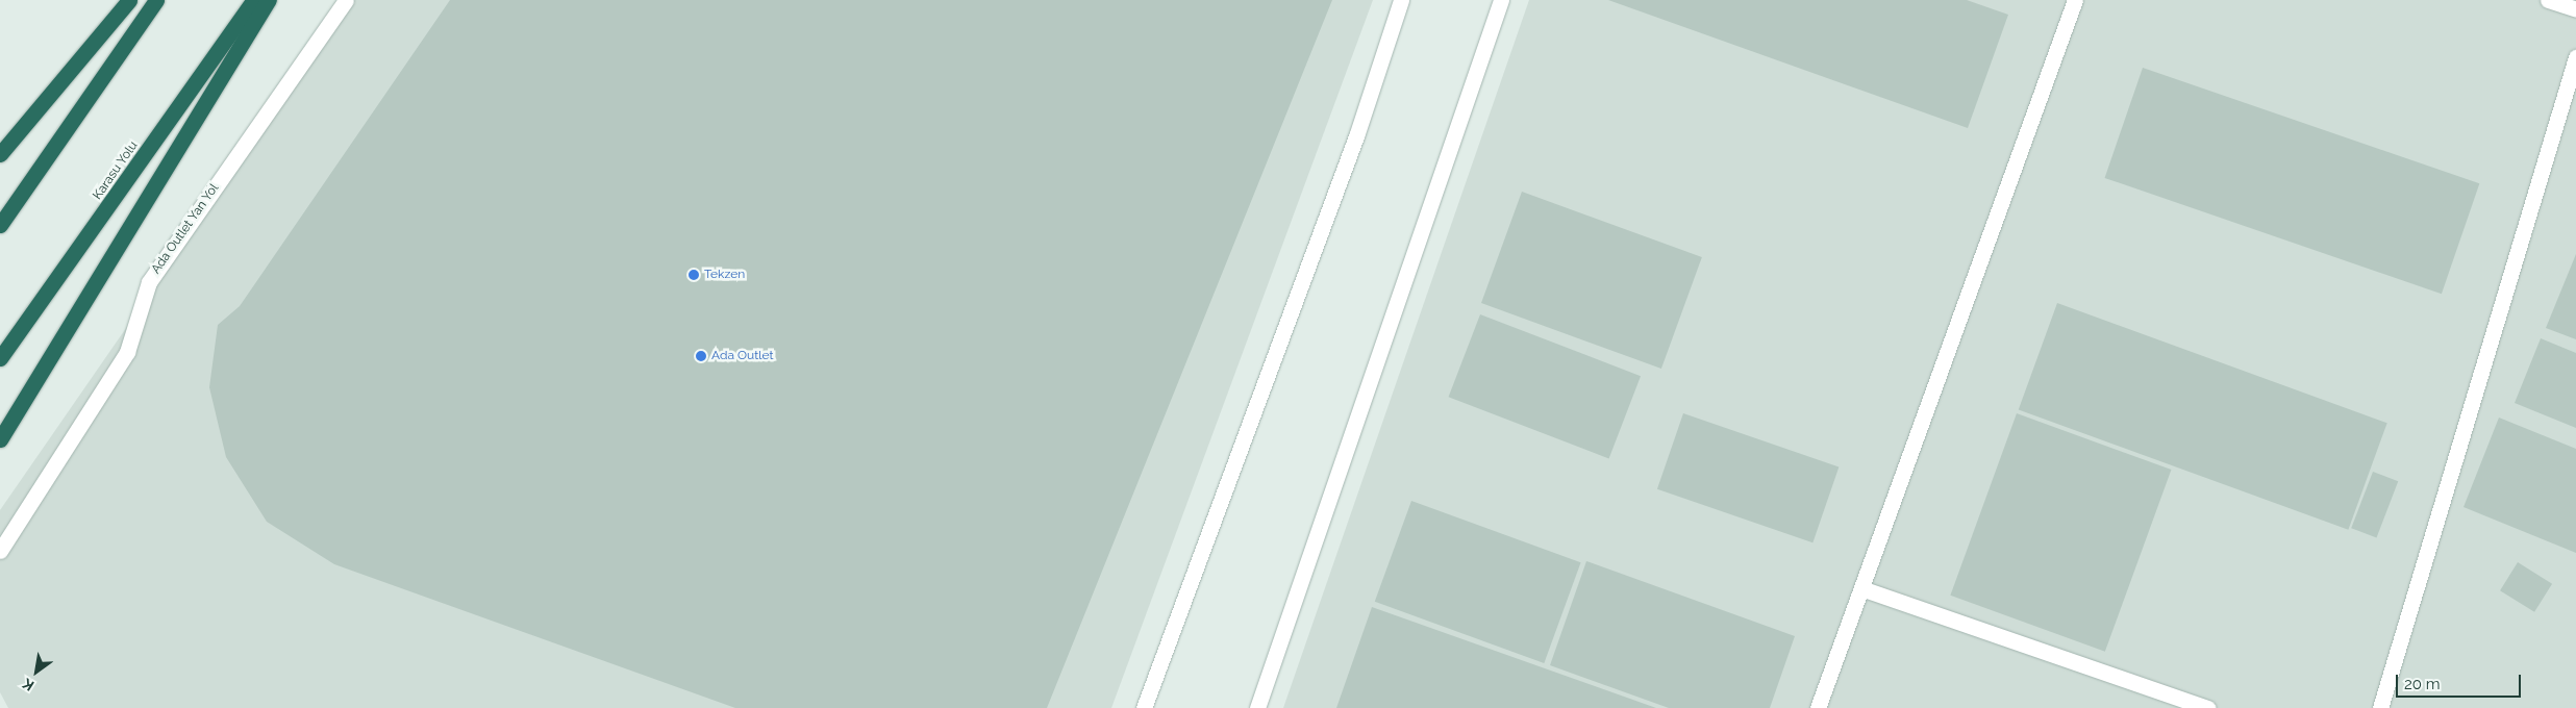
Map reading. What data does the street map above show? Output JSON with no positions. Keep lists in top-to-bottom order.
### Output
{
  "streets": {
    "highway": ["Karasu Yolu"],
    "lane": ["Ada Outlet Yan Yol"]
  },
  "places": ["Tekzen", "Ada Outlet"],
  "scale_bar": "20 m",
  "north": "bottom left"
}
